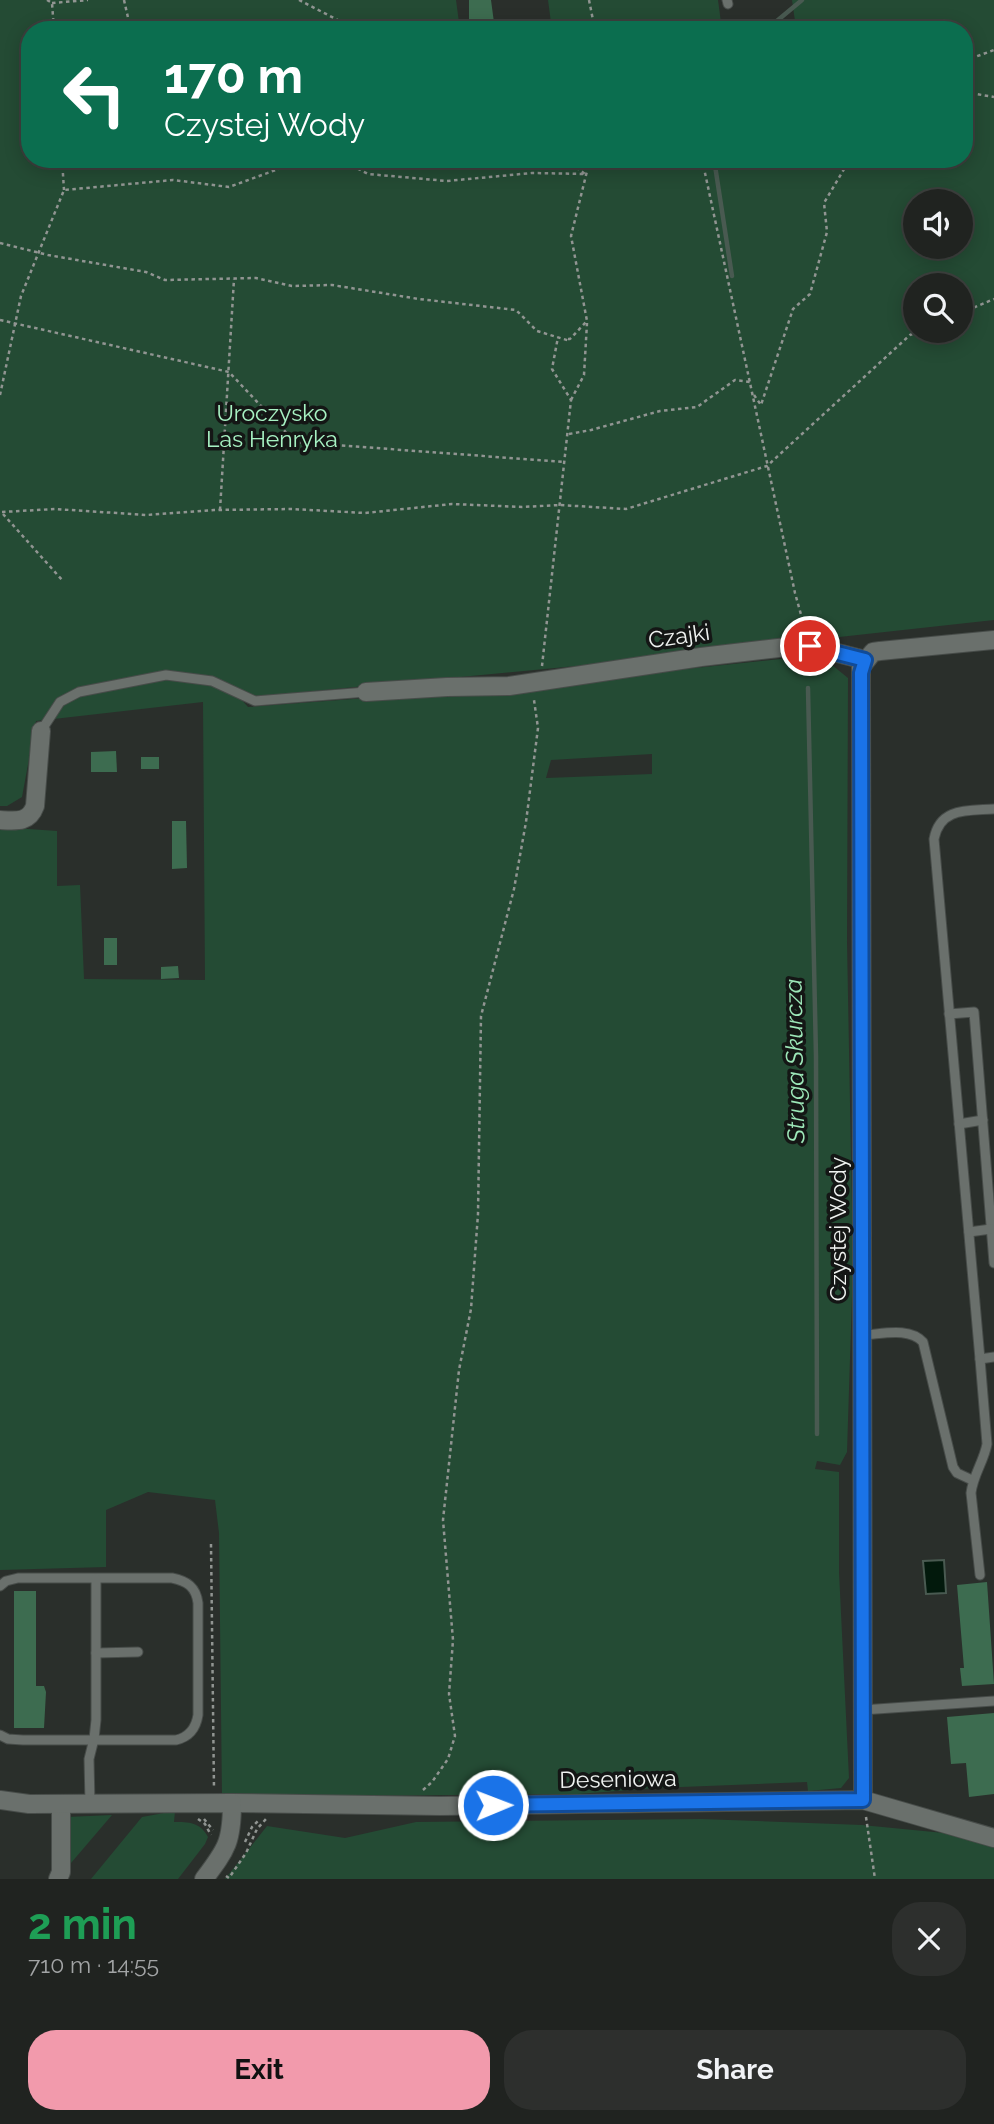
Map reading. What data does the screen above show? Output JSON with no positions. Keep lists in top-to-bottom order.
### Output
{
  "streets": {
    "street": ["Czajki", "Czystej Wody", "Deseniowa"]
  },
  "crossings": [
    ["Czajki", "Czystej Wody"],
    ["Czystej Wody", "Deseniowa"]
  ],
  "water": ["Struga Skurcza"],
  "parks": ["Uroczysko Las Henryka"],
  "page": {
    "turn": ["170 m", "Czystej Wody"],
    "heading": ["2 min", "710 m · 14:55"],
    "buttons": ["Exit", "Share"]
  }
}
